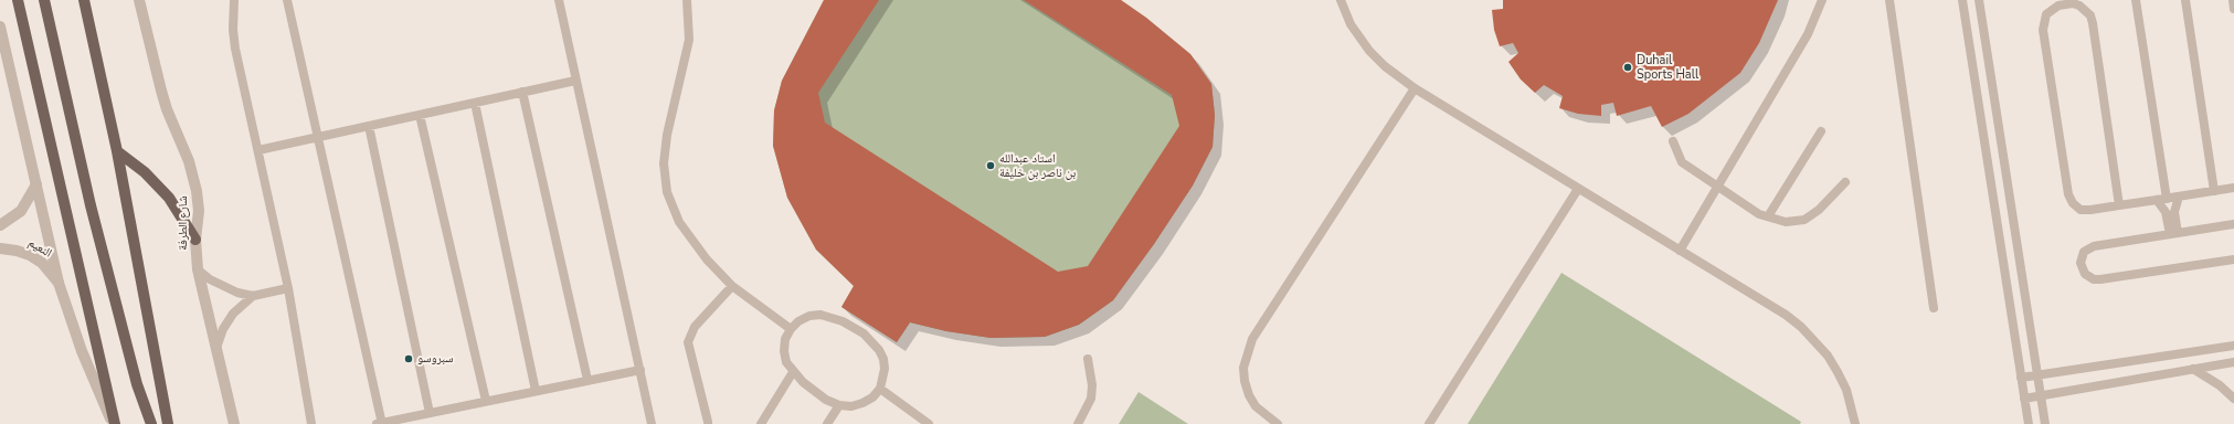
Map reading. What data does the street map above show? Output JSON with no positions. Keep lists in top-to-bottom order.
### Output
{
  "streets": {
    "street": ["شارع الطرفة", "النعيم"]
  },
  "places": ["Duhail Sports Hall", "استاد عبدالله بن ناصر بن خليفة", "سبروسو"]
}
